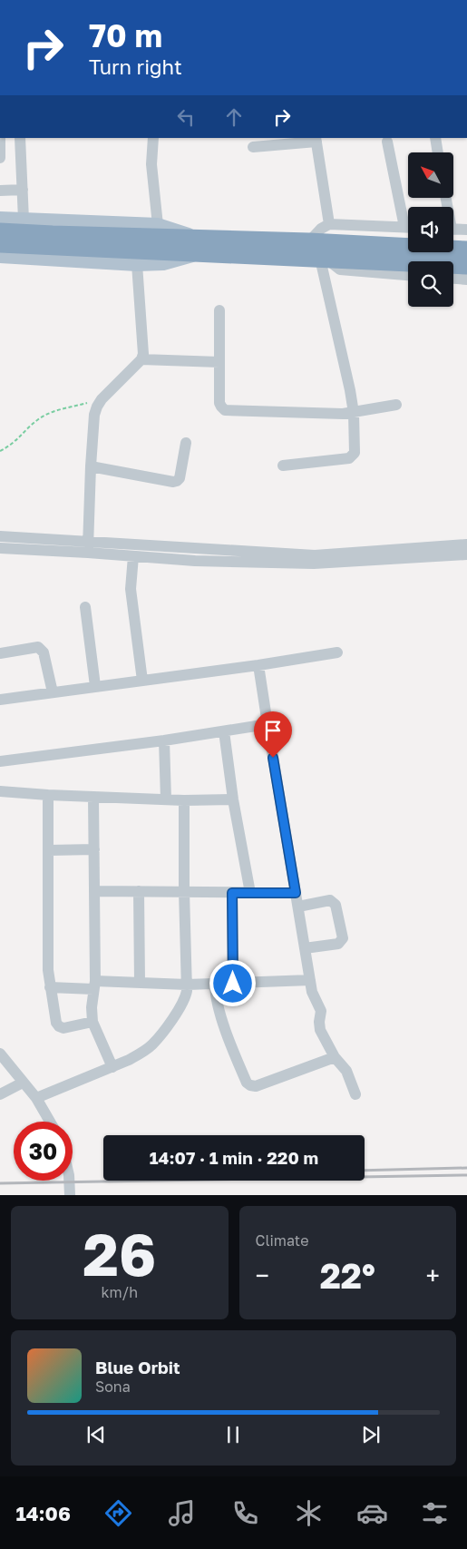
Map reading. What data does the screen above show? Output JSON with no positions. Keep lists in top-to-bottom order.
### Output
{
  "north": "top left",
  "page": {
    "turn": ["70 m", "Turn right"],
    "limit": "30",
    "trip": "14:07 · 1 min · 220 m",
    "tile": [
      ["26", "km/h"],
      "Climate"
    ],
    "heat": ["−", "22°", "+"],
    "song": ["Blue Orbit", "Sona"],
    "tabs": "14:06"
  }
}
